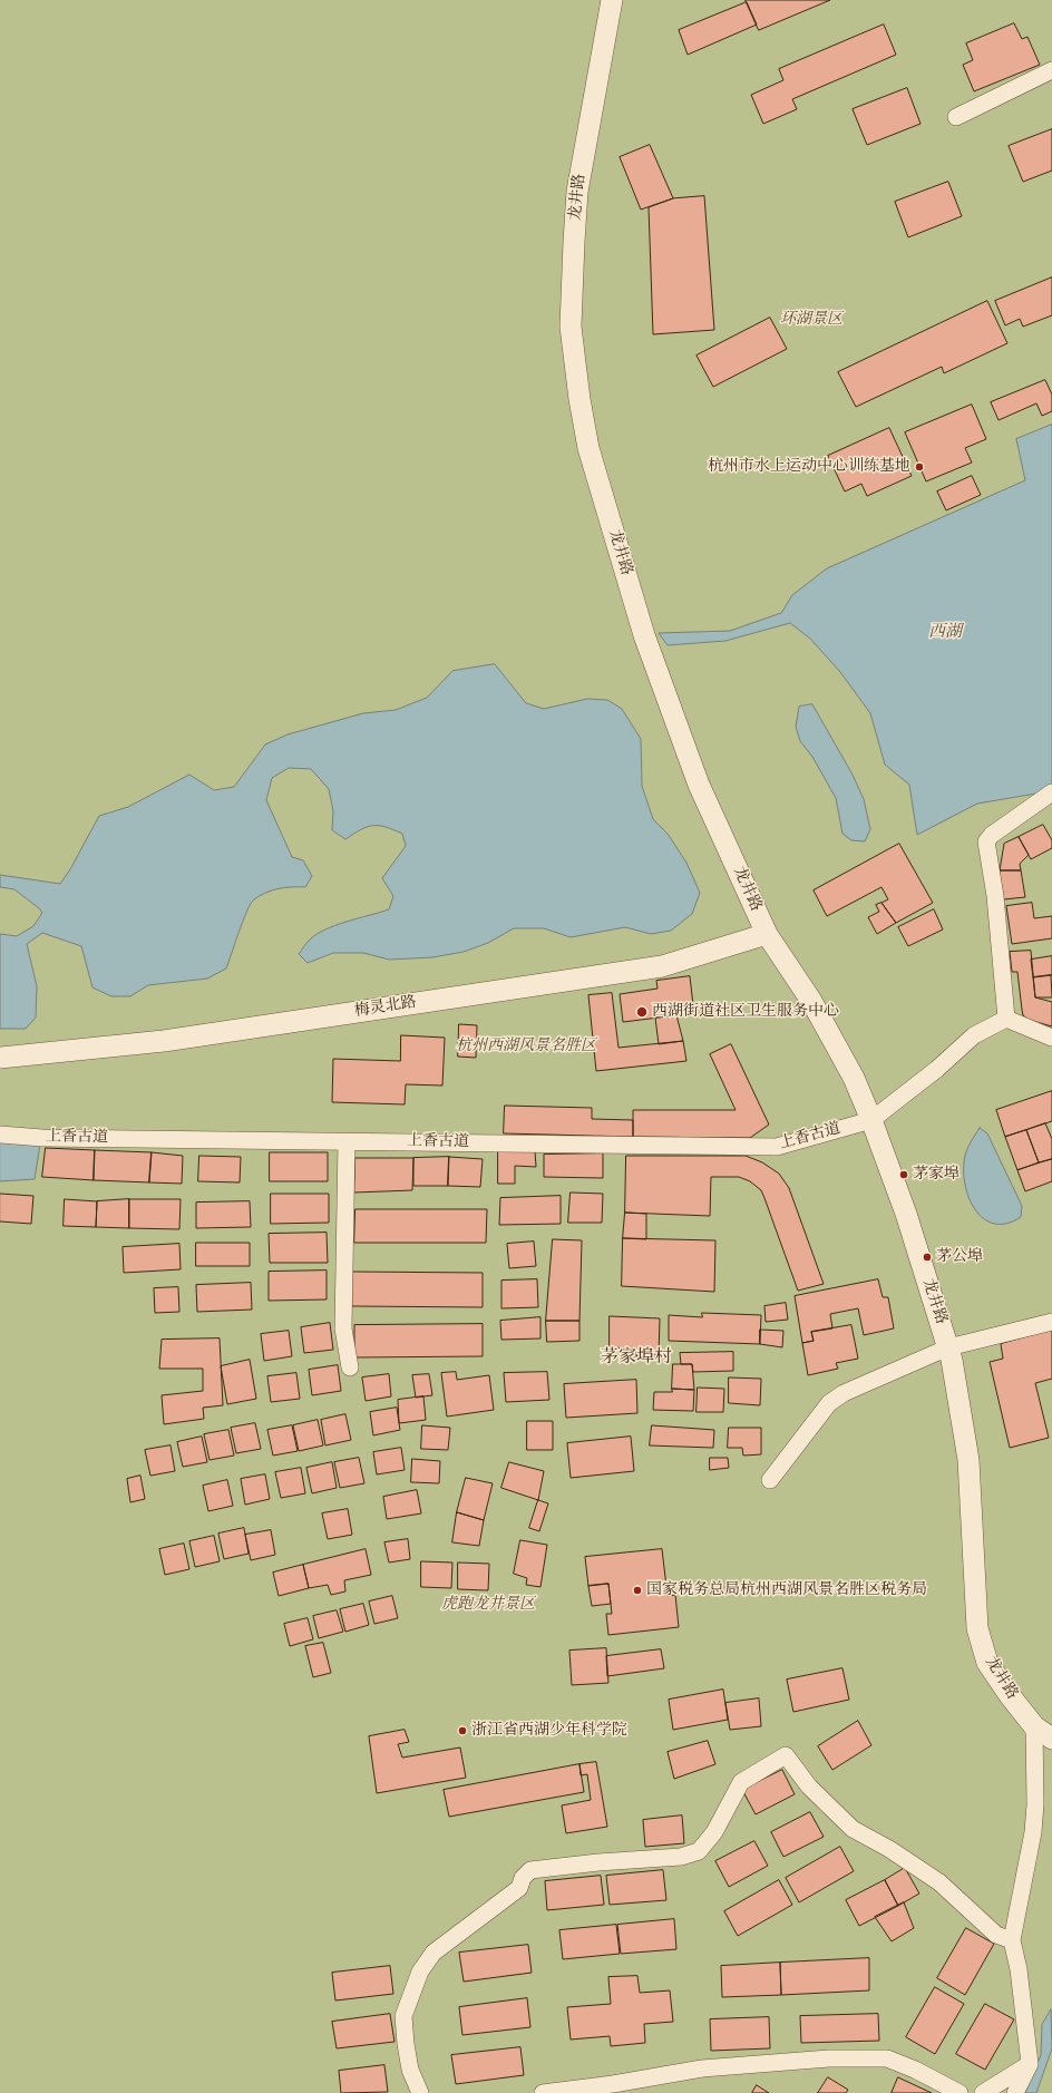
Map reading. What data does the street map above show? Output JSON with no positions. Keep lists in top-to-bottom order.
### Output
{
  "streets": {
    "street": ["龙井路", "梅灵北路", "上香古道"]
  },
  "crossings": [
    ["龙井路", "梅灵北路"],
    ["龙井路", "上香古道"]
  ],
  "districts": ["茅家埠村"],
  "water": ["西湖"],
  "parks": ["环湖景区", "杭州西湖风景名胜区", "虎跑龙井景区"],
  "places": [
    "杭州市水上运动中心训练基地",
    "西湖街道社区卫生服务中心",
    "茅家埠",
    "茅公埠",
    "国家税务总局杭州西湖风景名胜区税务局",
    "浙江省西湖少年科学院"
  ]
}
